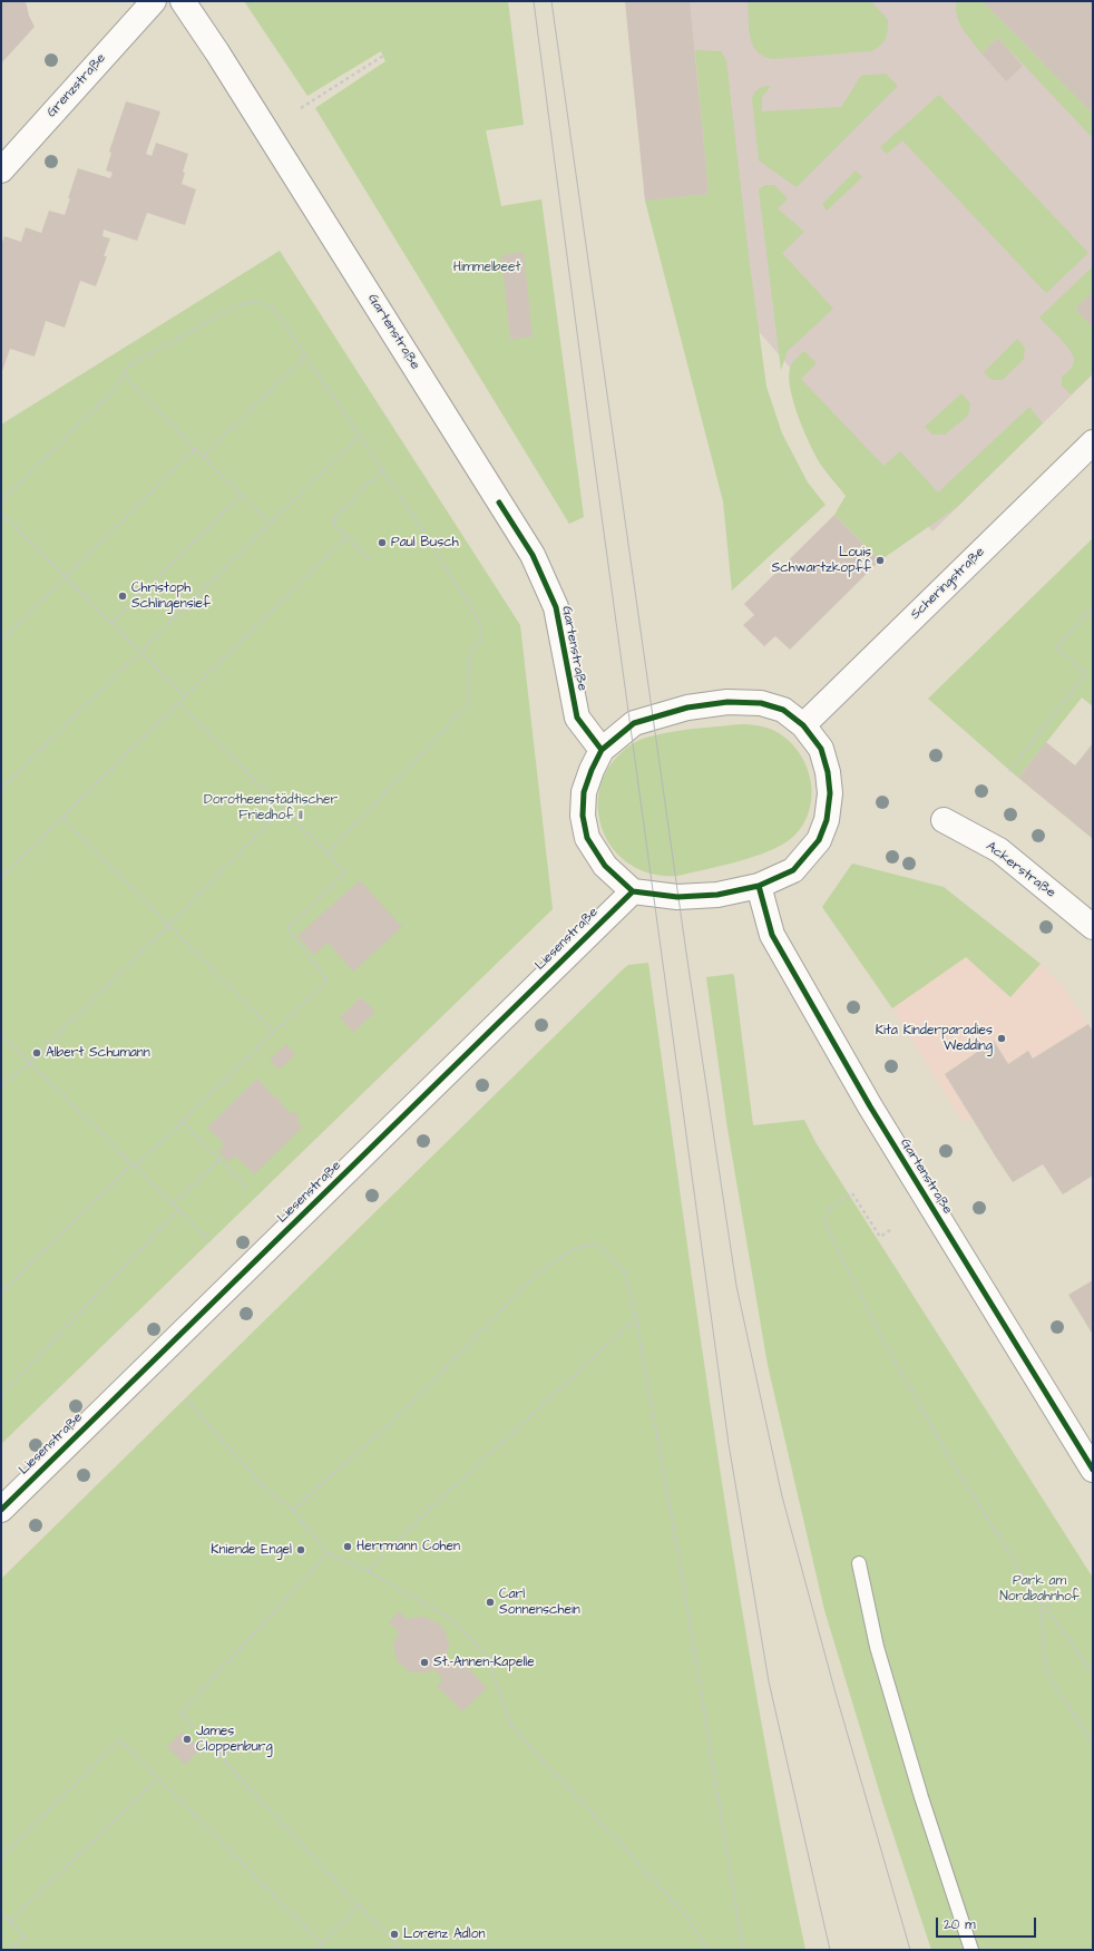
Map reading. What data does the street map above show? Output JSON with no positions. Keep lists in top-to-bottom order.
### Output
{
  "streets": {
    "street": [
      "Grenzstraße",
      "Gartenstraße",
      "Scheringstraße",
      "Ackerstraße",
      "Liesenstraße"
    ]
  },
  "parks": ["Himmelbeet", "Dorotheenstädtischer Friedhof II", "Park am Nordbahnhof"],
  "places": [
    "Paul Busch",
    "Louis Schwartzkopff",
    "Christoph Schlingensief",
    "Kita Kinderparadies Wedding",
    "Albert Schumann",
    "Herrmann Cohen",
    "Kniende Engel",
    "Carl Sonnenschein",
    "St.-Annen-Kapelle",
    "James Cloppenburg",
    "Lorenz Adlon"
  ],
  "scale_bar": "20 m"
}
